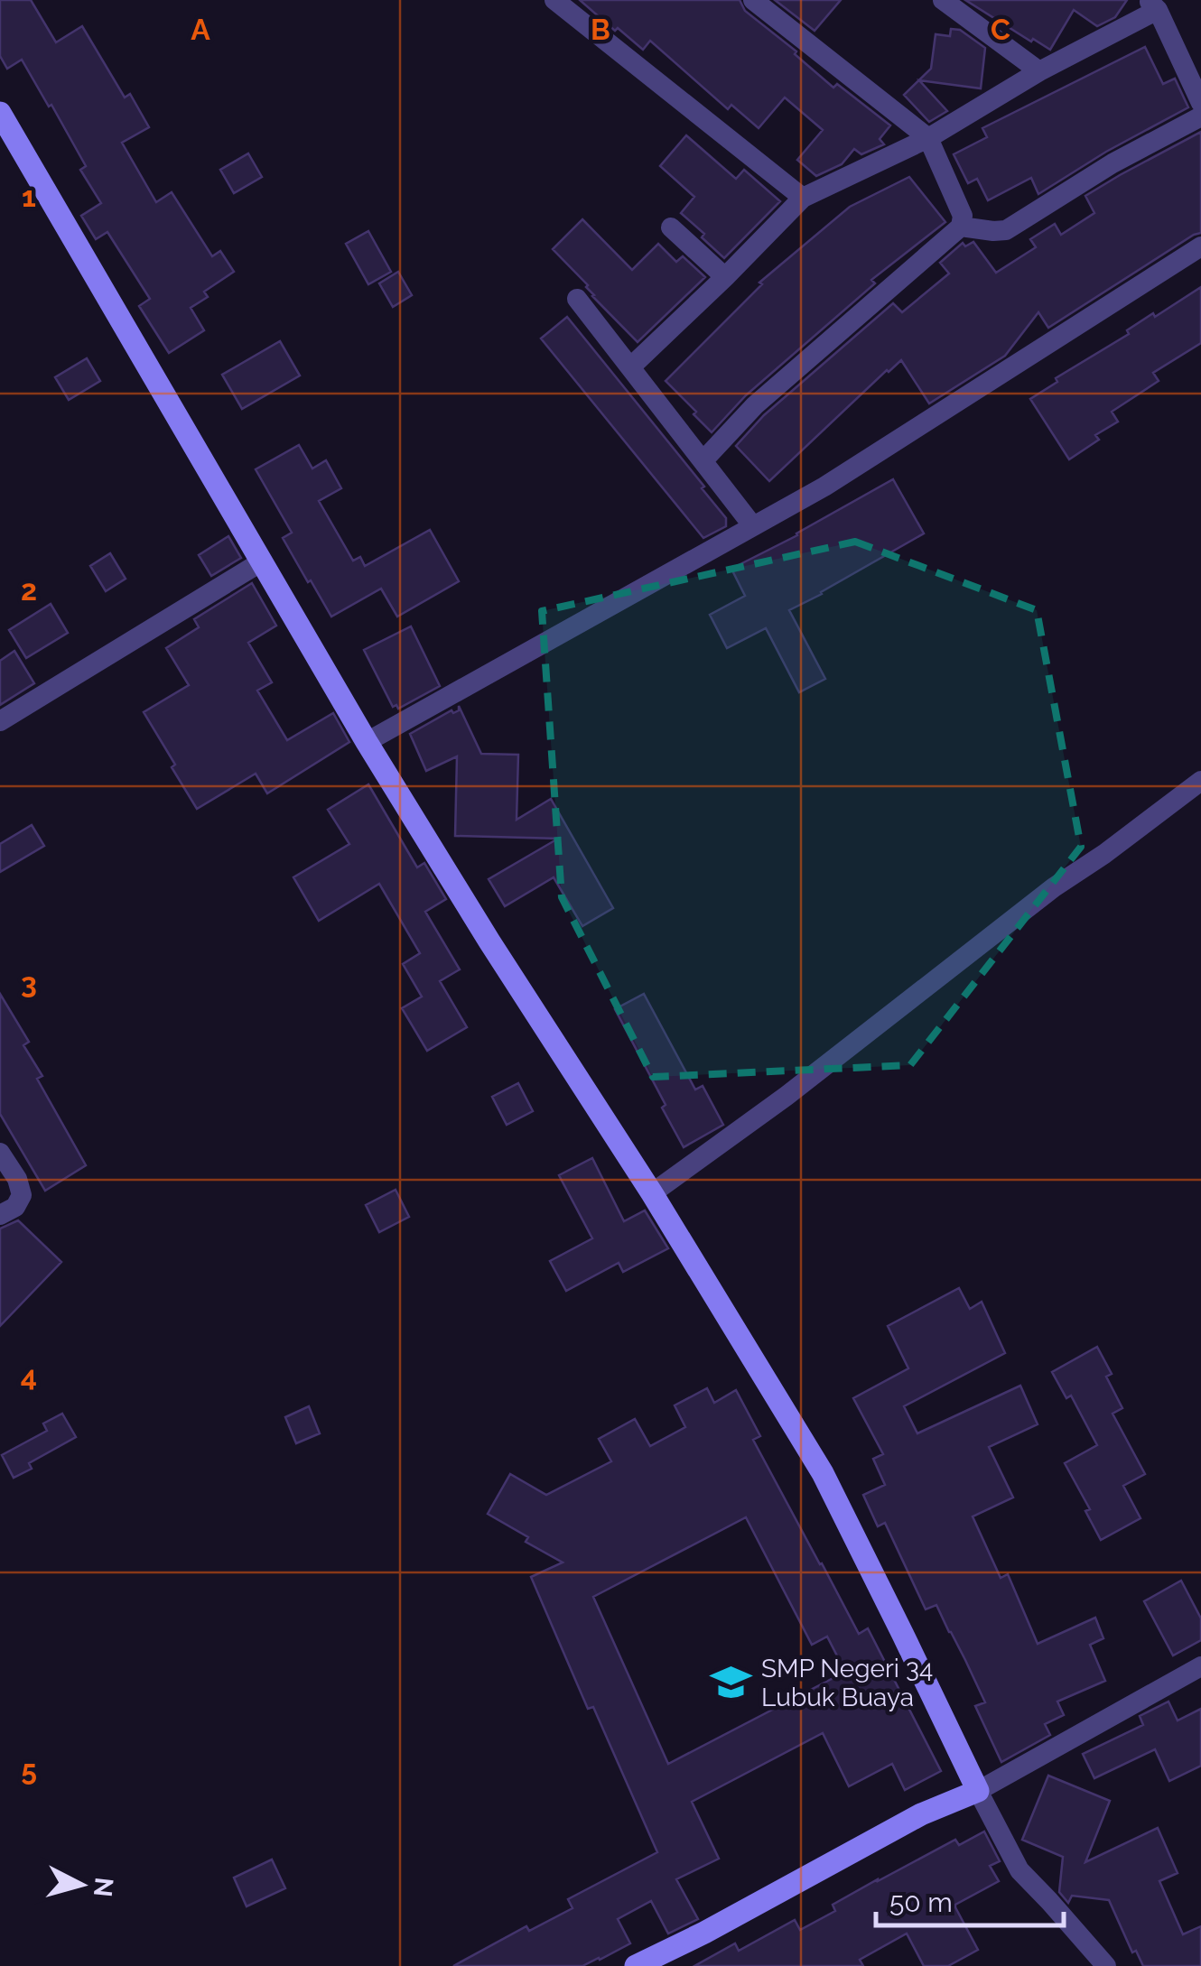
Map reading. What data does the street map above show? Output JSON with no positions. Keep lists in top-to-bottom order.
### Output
{
  "places": {
    "school or university": ["SMP Negeri 34 Lubuk Buaya"]
  },
  "scale_bar": "50 m",
  "north": "right",
  "grid": {
    "columns": ["A", "B", "C"],
    "rows": [
      "1",
      "2",
      "3",
      "4",
      "5"
    ]
  }
}
